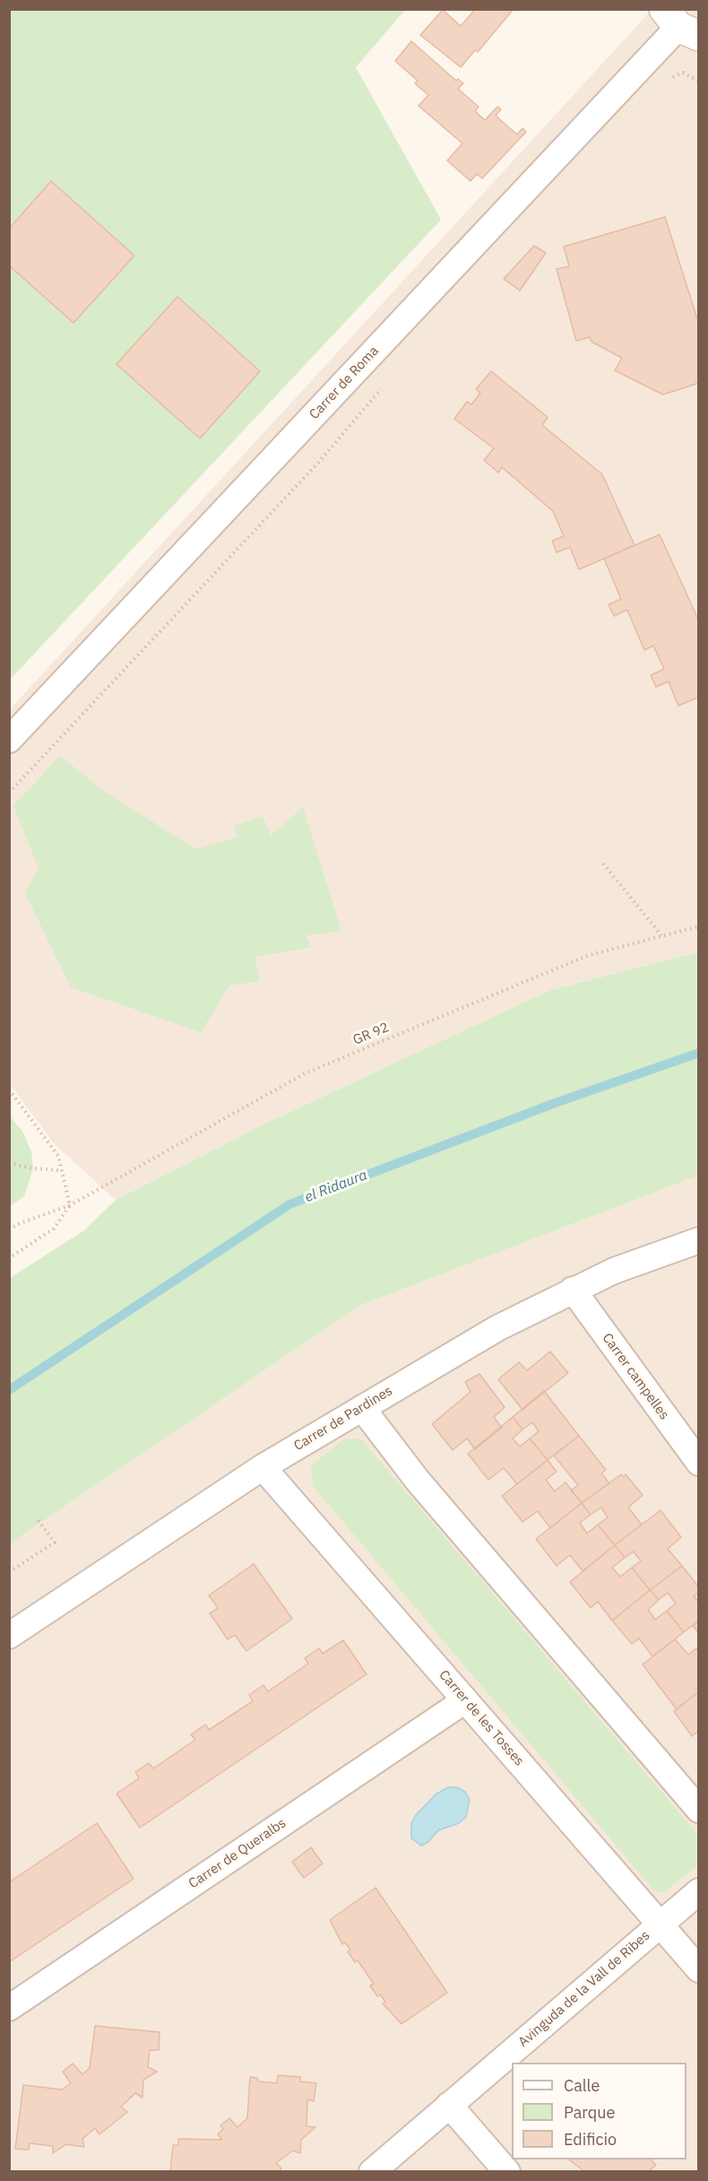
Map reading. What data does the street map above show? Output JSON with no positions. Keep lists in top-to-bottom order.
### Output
{
  "streets": {
    "street": [
      "Carrer de Roma",
      "Carrer campelles",
      "Carrer de Pardines",
      "Carrer de les Tosses",
      "Carrer de Queralbs",
      "Avinguda de la Vall de Ribes"
    ],
    "path": ["GR 92"]
  },
  "crossings": [
    ["Carrer campelles", "Carrer de Pardines"],
    ["Carrer de Pardines", "Carrer de les Tosses"],
    ["Carrer de les Tosses", "Carrer de Queralbs"],
    ["Carrer de les Tosses", "Avinguda de la Vall de Ribes"]
  ],
  "water": ["el Ridaura"],
  "legend": ["Calle", "Parque", "Edificio"]
}
